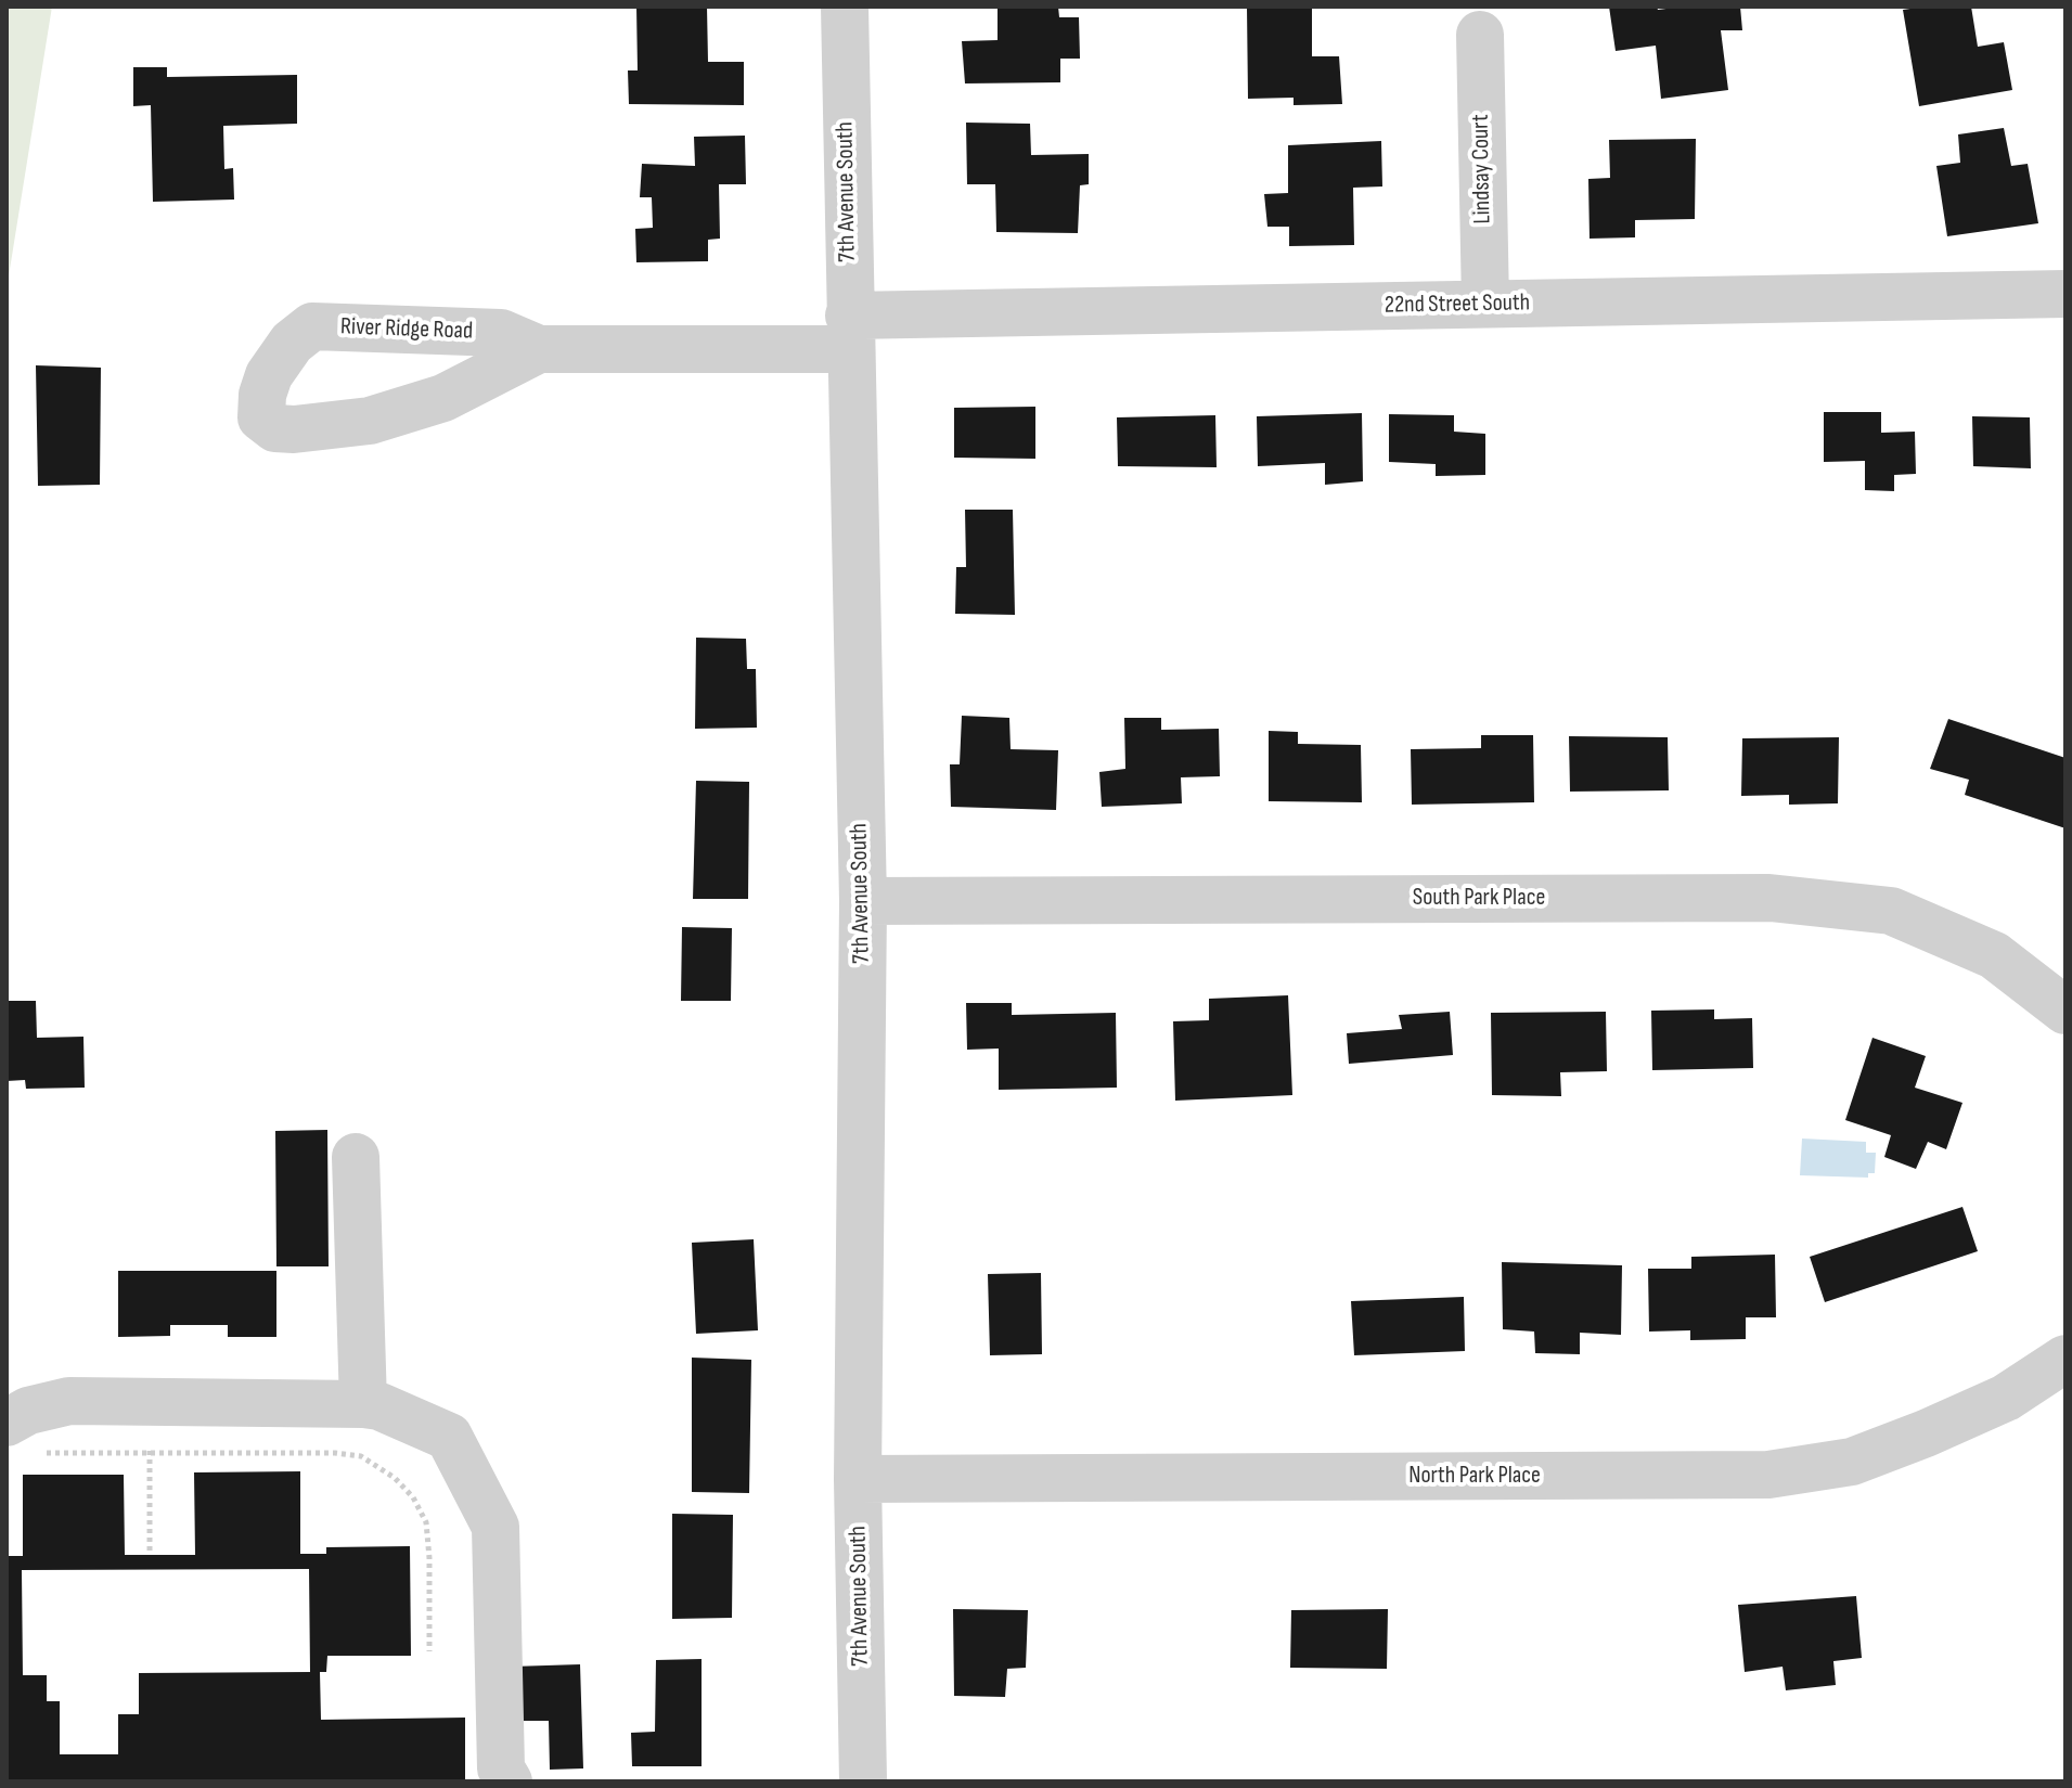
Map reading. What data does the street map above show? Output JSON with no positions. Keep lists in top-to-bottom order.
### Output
{
  "streets": {
    "street": [
      "Lindsay Court",
      "7th Avenue South",
      "22nd Street South",
      "River Ridge Road",
      "South Park Place",
      "North Park Place"
    ]
  },
  "crossings": [
    ["Lindsay Court", "22nd Street South"],
    ["7th Avenue South", "22nd Street South"],
    ["7th Avenue South", "River Ridge Road"],
    ["7th Avenue South", "South Park Place"],
    ["7th Avenue South", "North Park Place"],
    ["22nd Street South", "River Ridge Road"]
  ]
}
